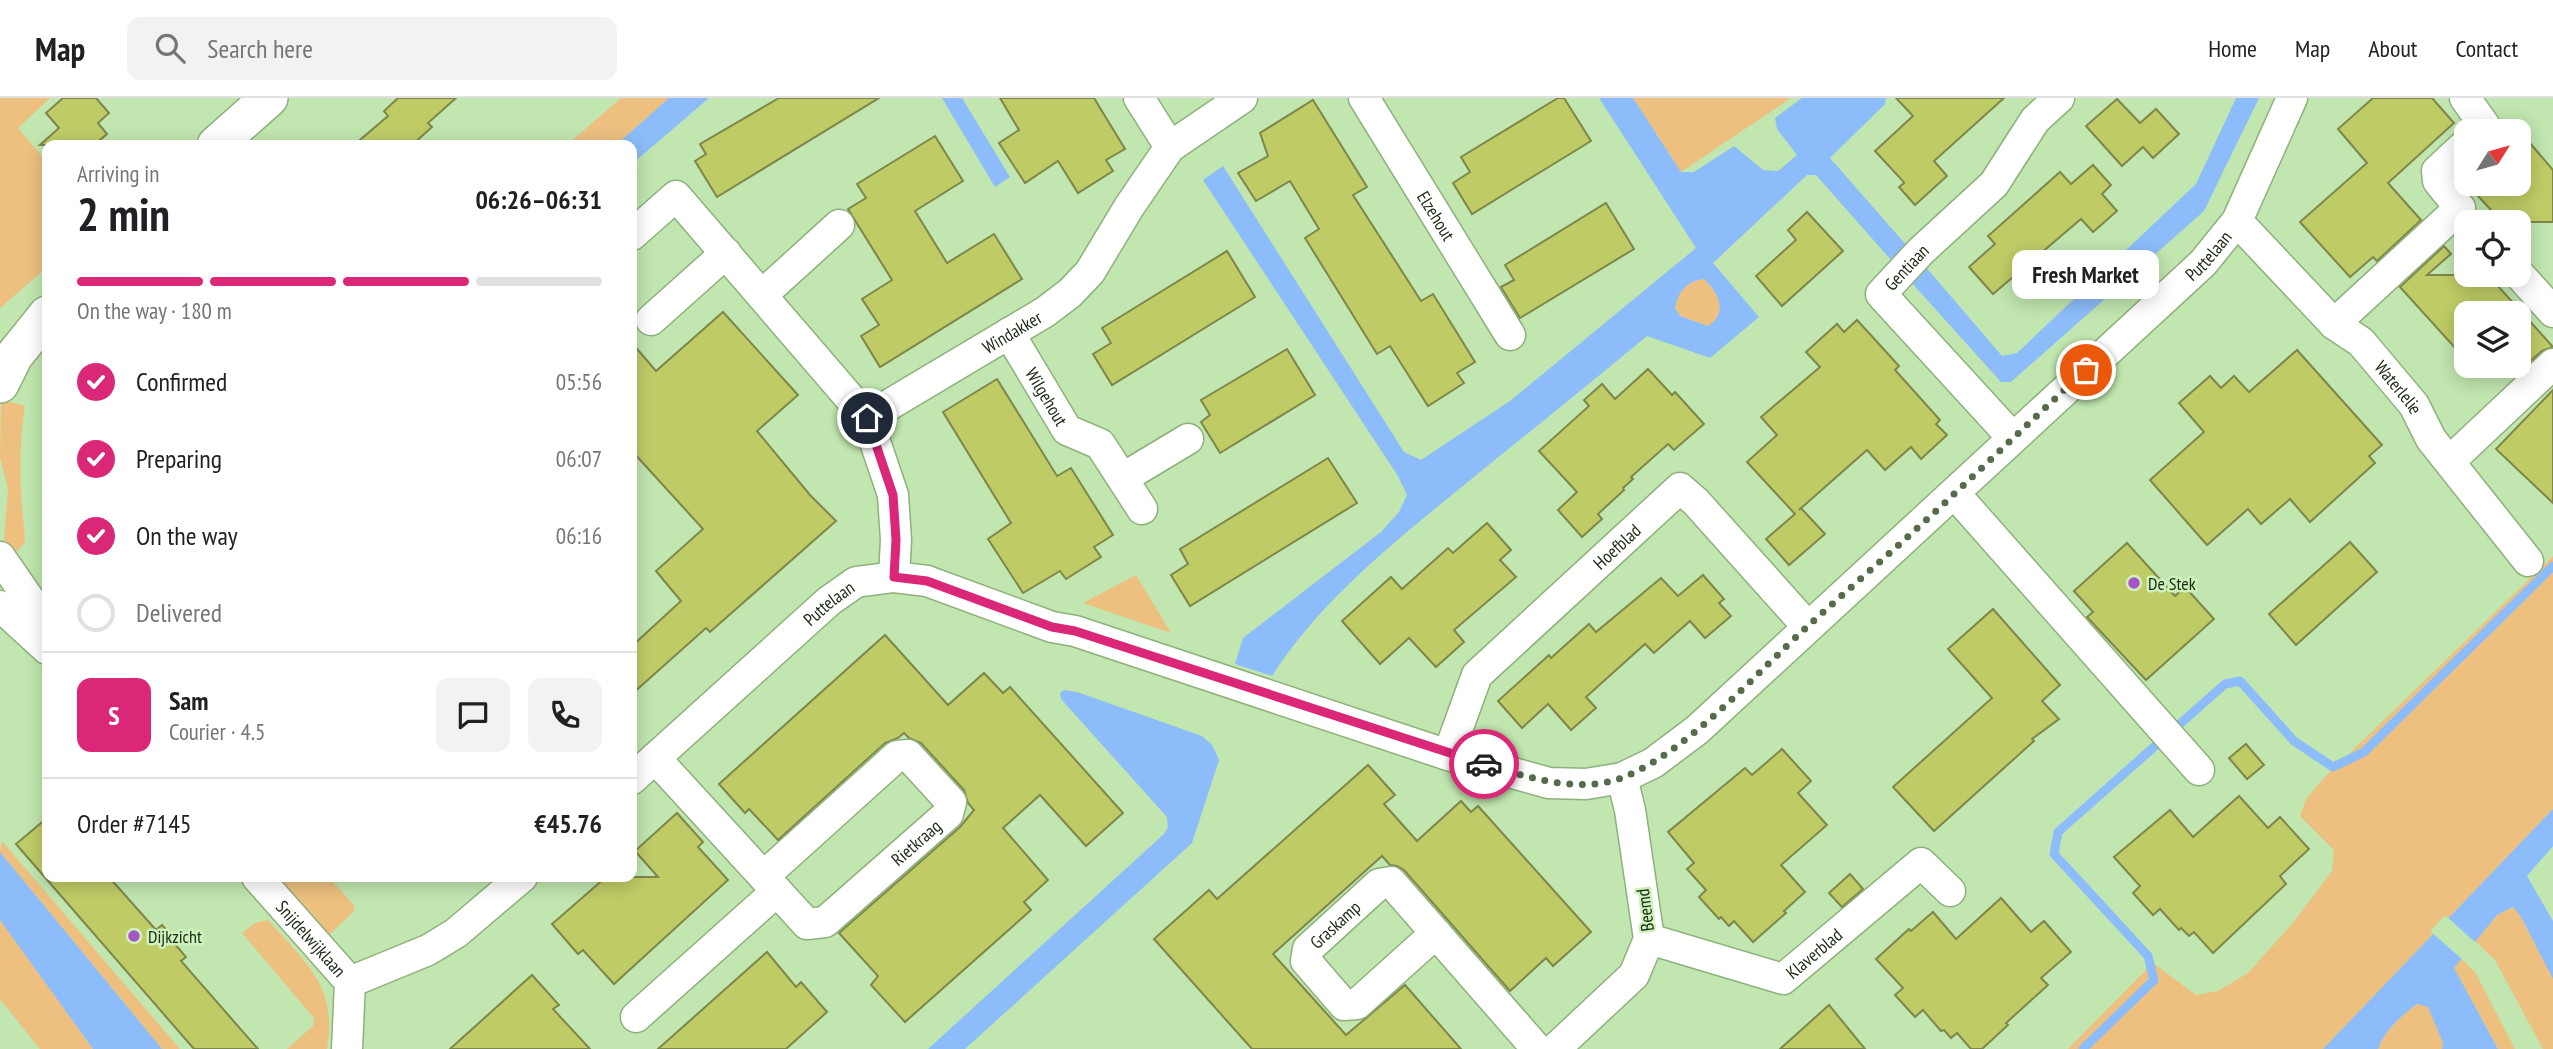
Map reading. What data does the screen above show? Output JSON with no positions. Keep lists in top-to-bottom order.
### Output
{
  "streets": {
    "street": [
      "Elzehout",
      "Puttelaan",
      "Gentiaan",
      "Windakker",
      "Waterlelie",
      "Wilgehout",
      "Hoefblad",
      "Rietkraag",
      "Beemd",
      "Snijdelwijklaan",
      "Klaverblad"
    ]
  },
  "crossings": [
    ["Puttelaan", "Gentiaan"],
    ["Puttelaan", "Waterlelie"],
    ["Puttelaan", "Hoefblad"],
    ["Puttelaan", "Rietkraag"],
    ["Puttelaan", "Beemd"],
    ["Windakker", "Wilgehout"],
    ["Beemd", "Klaverblad"]
  ],
  "places": ["Fresh Market", "De Stek", "Dijkzicht"],
  "north": "top right",
  "page": {
    "header": "Map",
    "search": "Search here",
    "nav": [
      "Home",
      "Map",
      "About",
      "Contact"
    ],
    "heading": ["2 min", "Arriving in", "06:26–06:31"],
    "panel": [
      "Sam",
      "Courier · 4.5",
      "Order #7145",
      "€45.76"
    ],
    "bubble": "Fresh Market",
    "bar": "On the way · 180 m",
    "list": [
      ["Confirmed", "05:56"],
      ["Preparing", "06:07"],
      ["On the way", "06:16"],
      "Delivered"
    ],
    "round": "S"
  }
}
